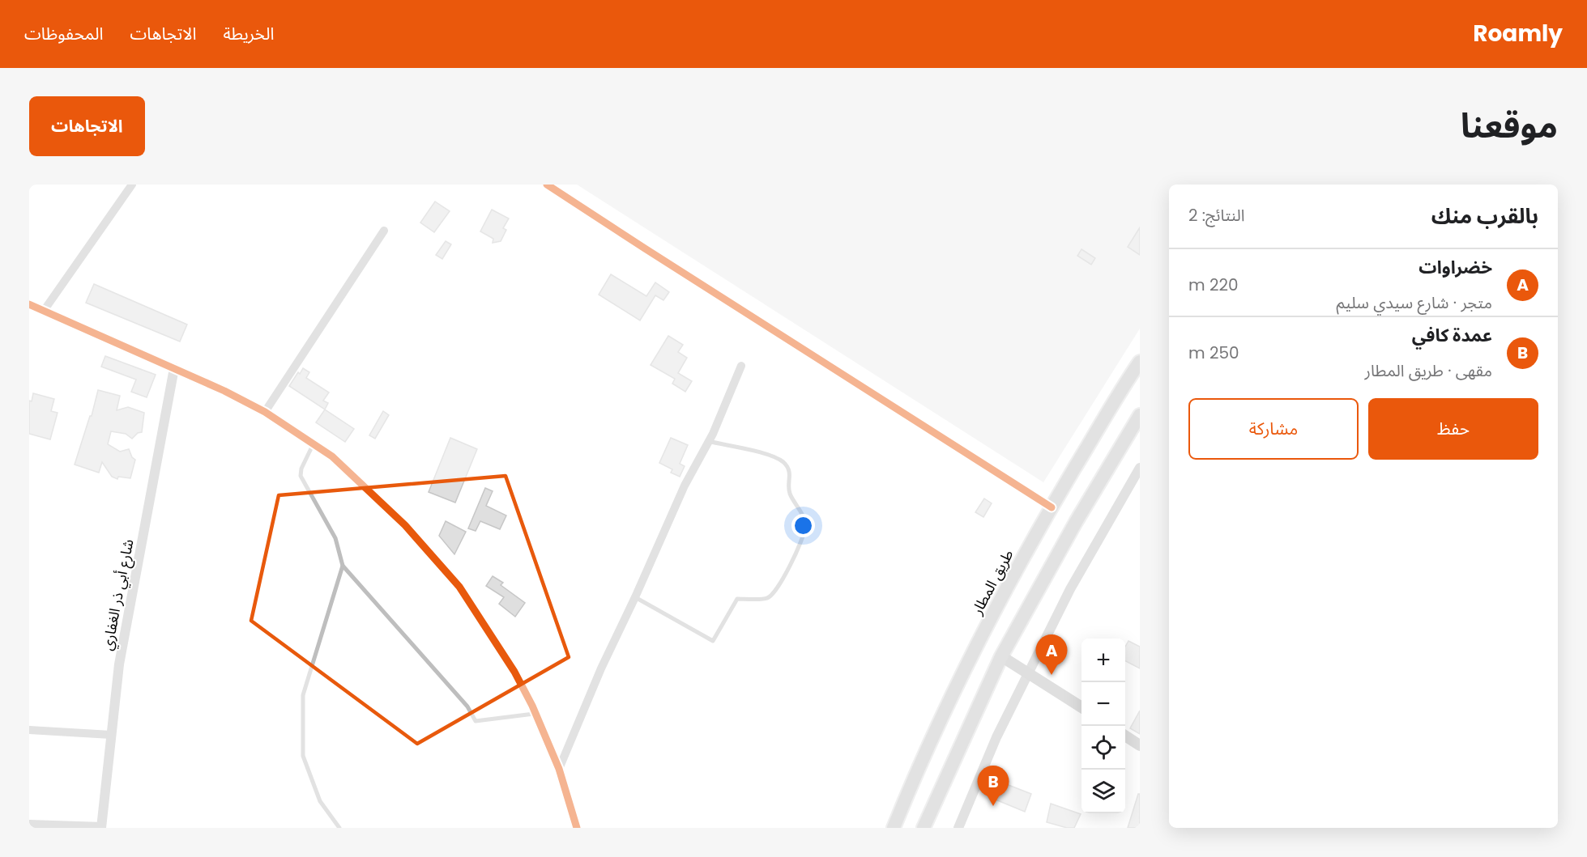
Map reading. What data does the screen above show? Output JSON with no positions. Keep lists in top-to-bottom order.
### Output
{
  "streets": {
    "highway": ["طريق المطار"],
    "street": ["شارع أبي ذر الغفاري"]
  },
  "page": {
    "header": "Roamly",
    "nav": ["الخريطة", "الاتجاهات", "المحفوظات"],
    "title": "موقعنا",
    "buttons": [
      "الاتجاهات",
      ["حفظ", "مشاركة"]
    ],
    "heading": ["بالقرب منك", "النتائج: 2"],
    "list": [
      {
        "mark": "A",
        "name": "خضراوات",
        "note": "متجر · شارع سيدي سليم",
        "value": "220 m"
      },
      {
        "mark": "B",
        "name": "عمدة كافي",
        "note": "مقهى · طريق المطار",
        "value": "250 m"
      }
    ],
    "pins": ["A", "B"],
    "map_buttons": ["+", "−"]
  }
}
